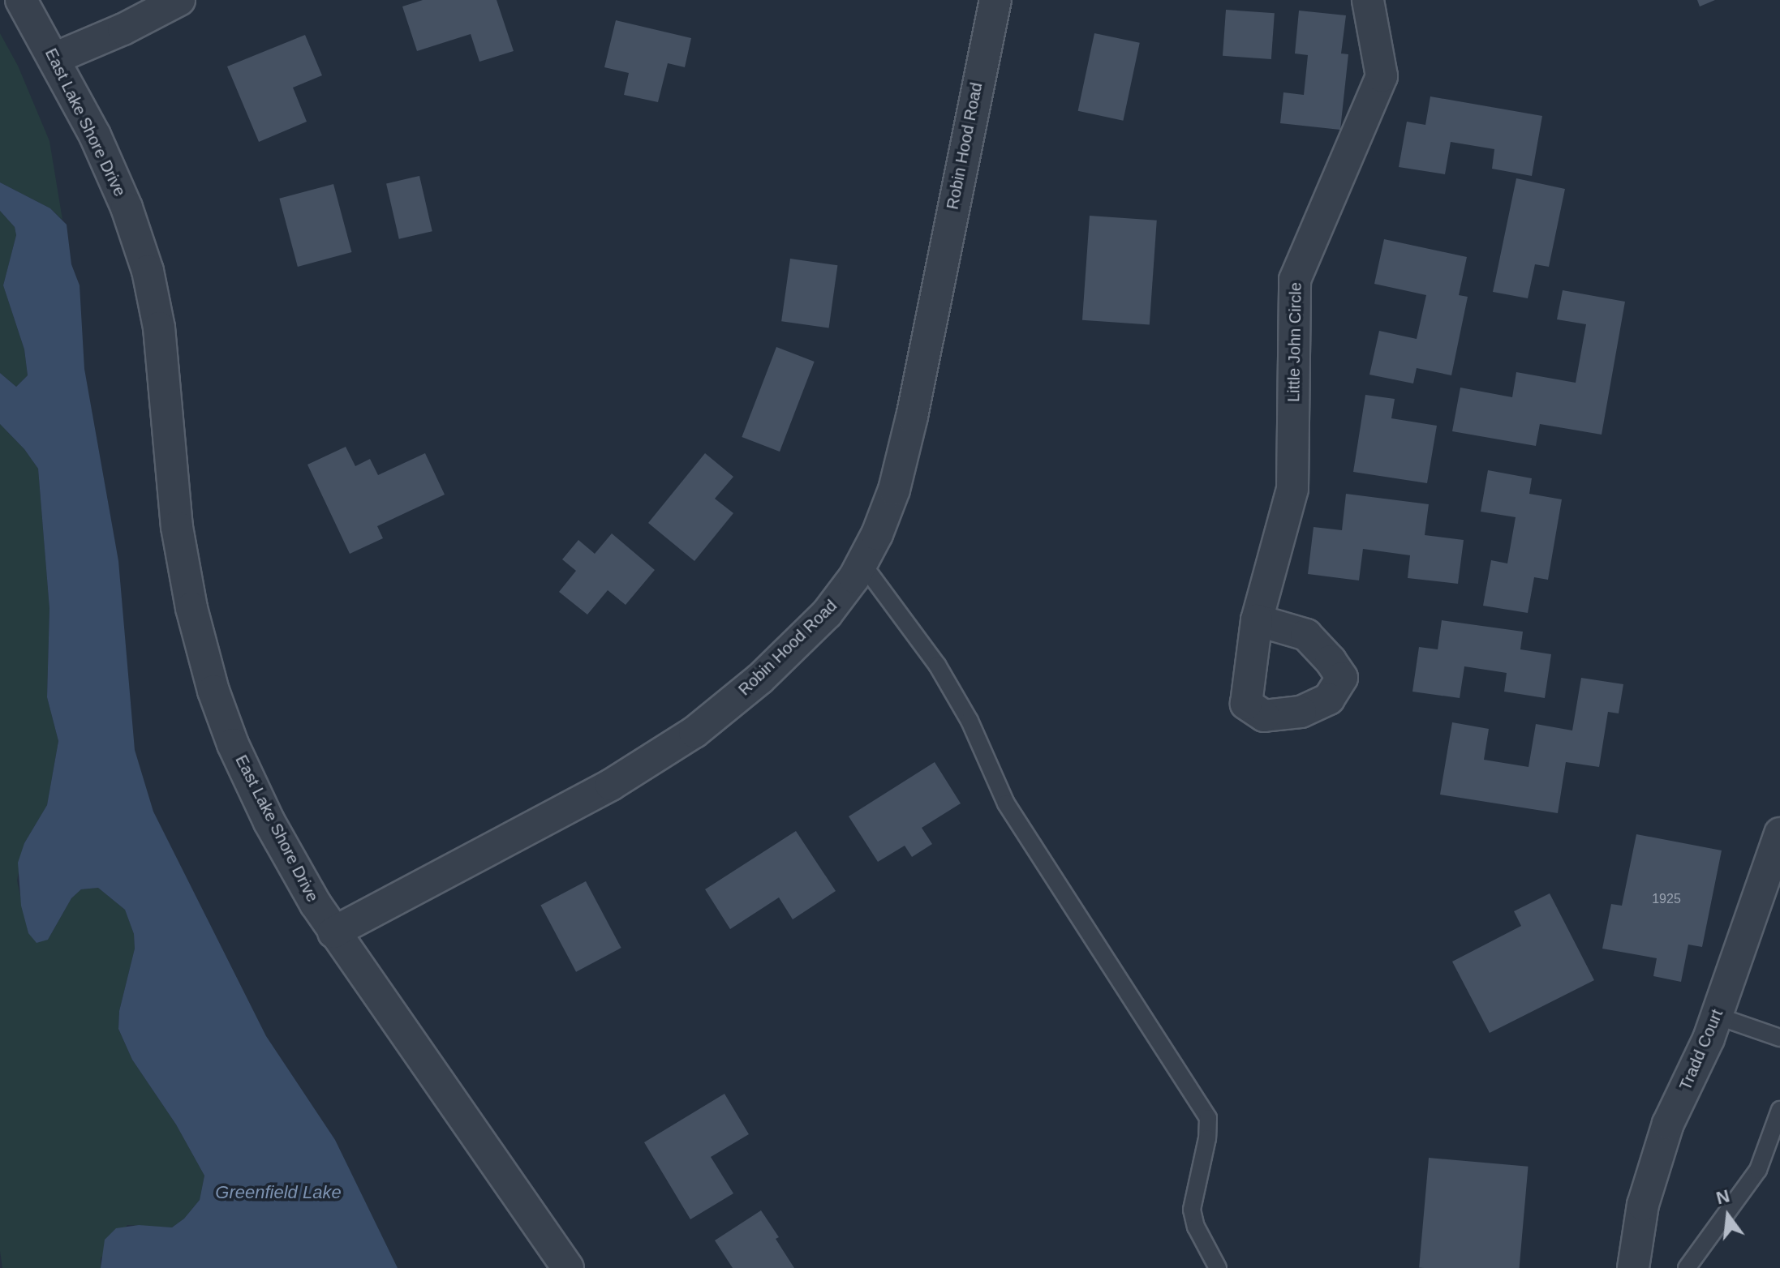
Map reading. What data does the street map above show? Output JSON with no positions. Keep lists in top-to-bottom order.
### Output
{
  "streets": {
    "street": [
      "East Lake Shore Drive",
      "Robin Hood Road",
      "Little John Circle",
      "Tradd Court"
    ]
  },
  "crossings": [
    ["East Lake Shore Drive", "Robin Hood Road"]
  ],
  "water": ["Greenfield Lake"],
  "house_numbers": ["1925"],
  "north": "top"
}
